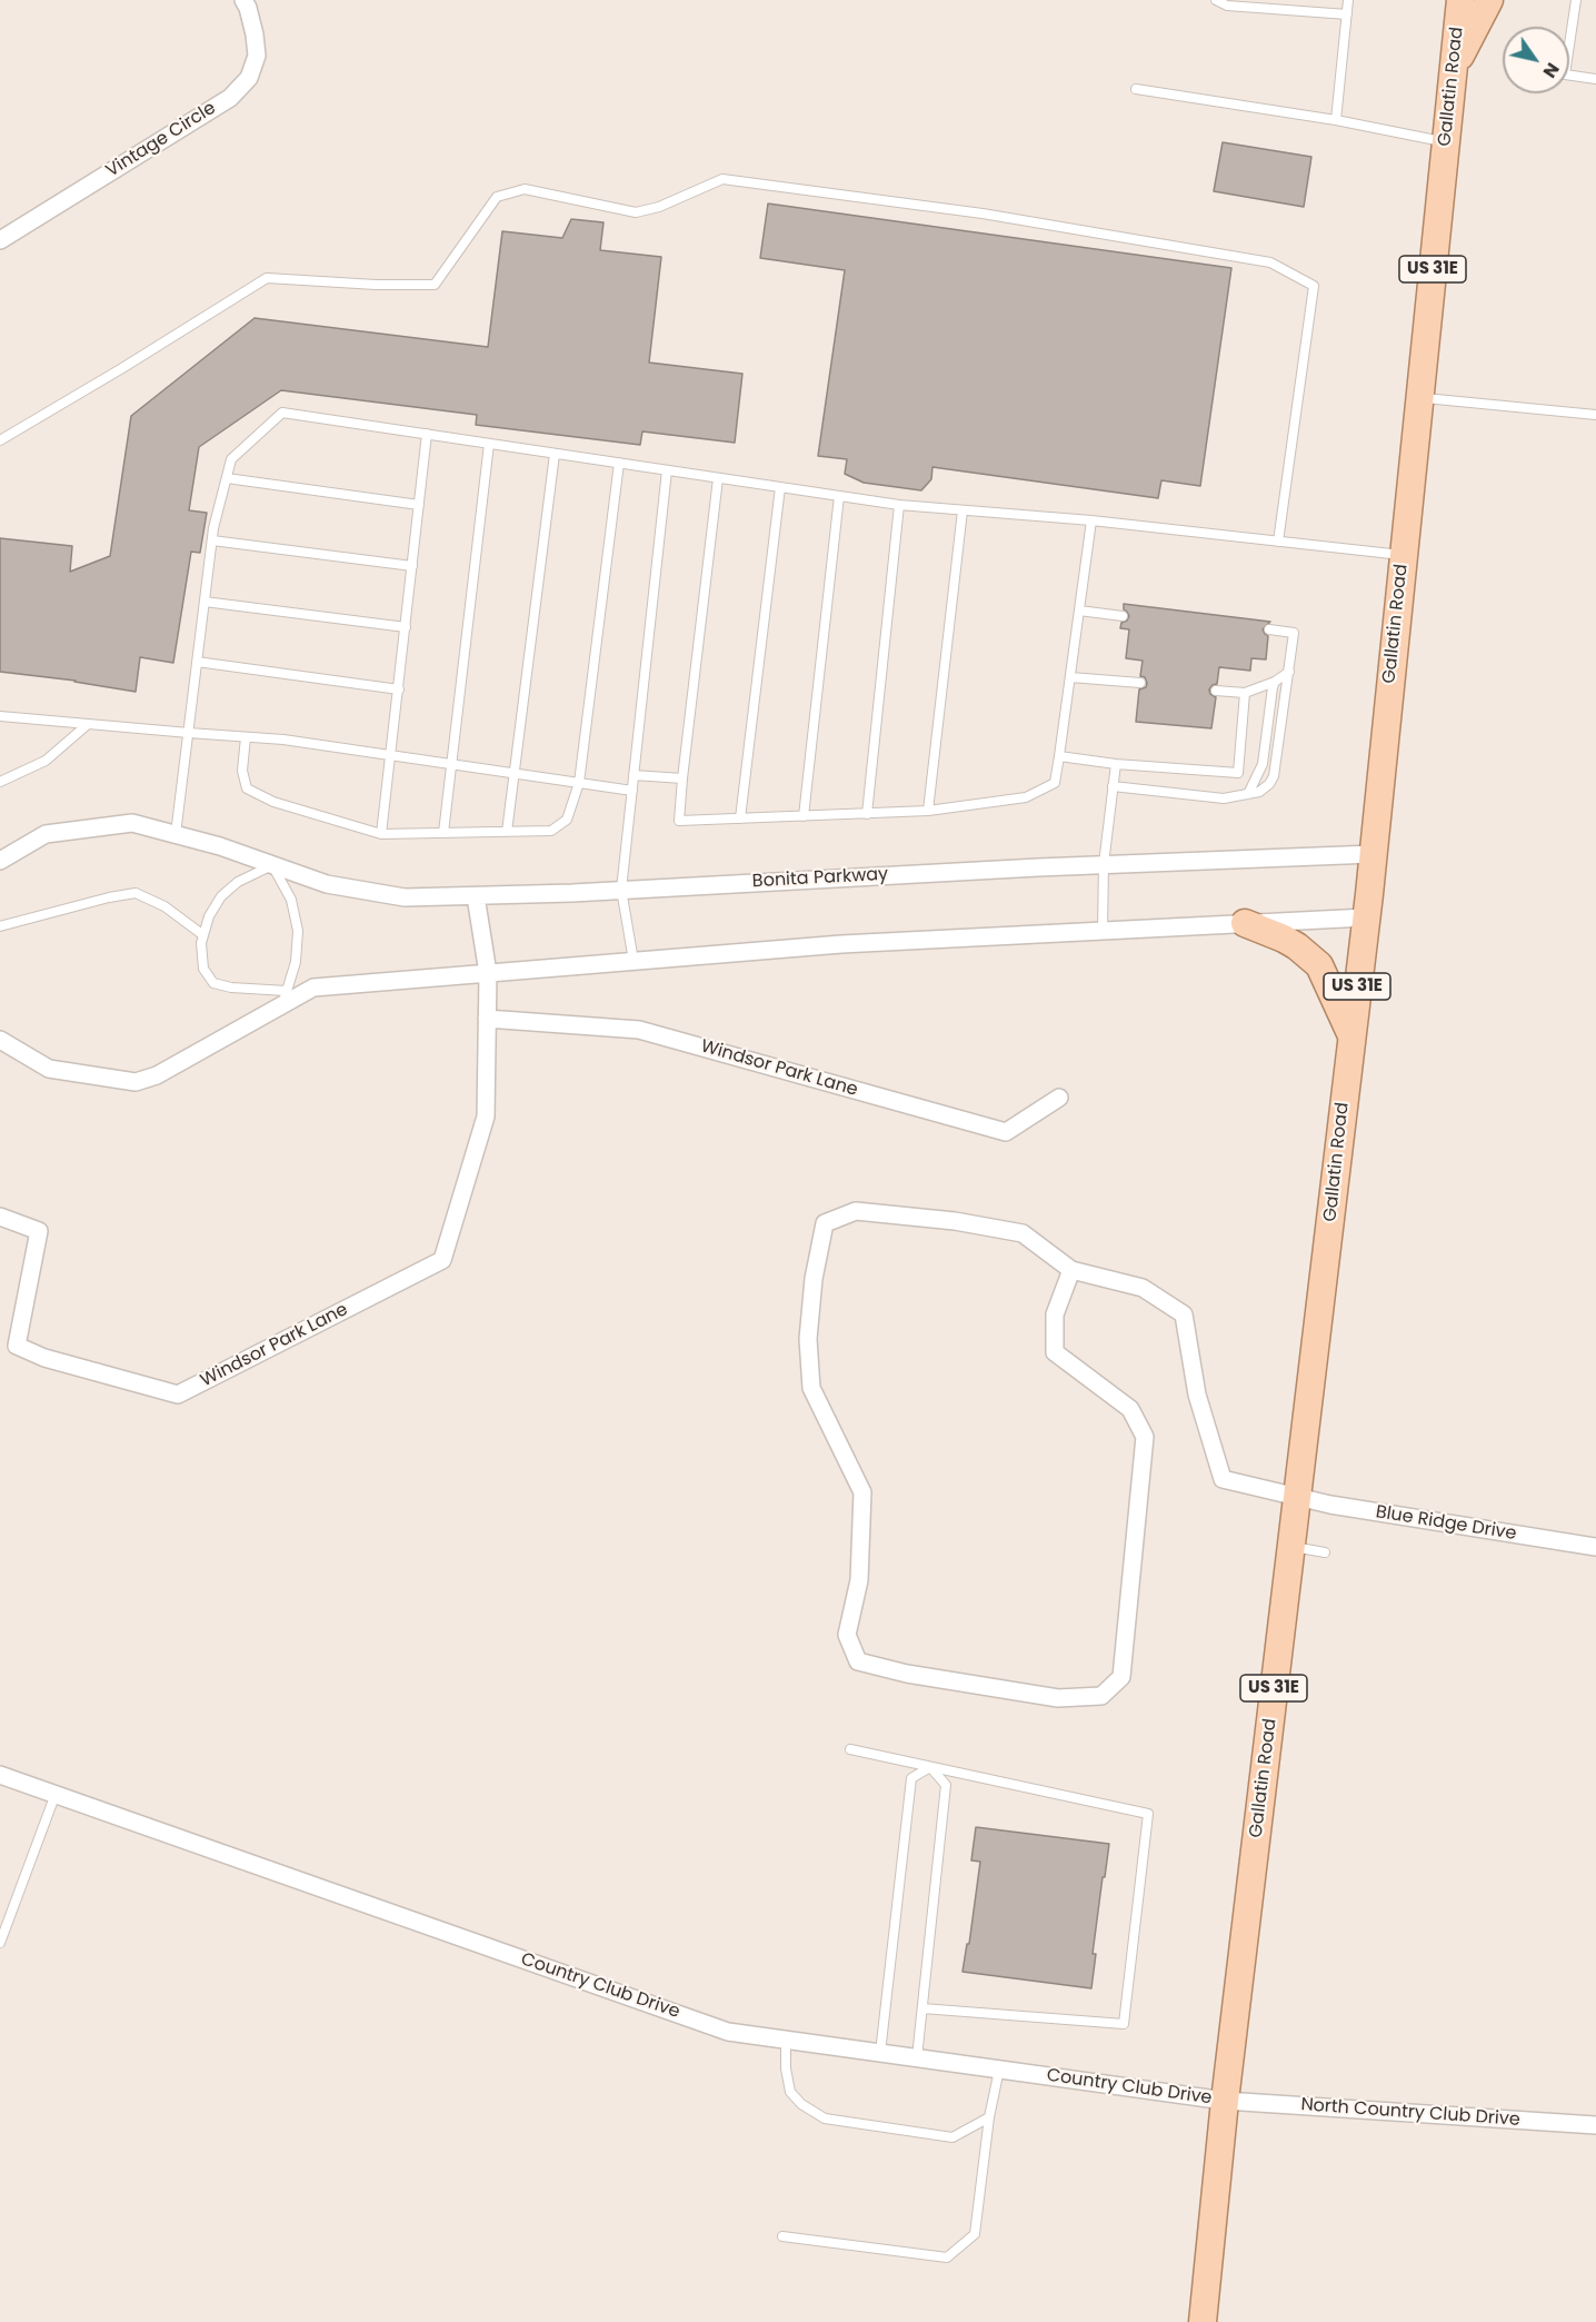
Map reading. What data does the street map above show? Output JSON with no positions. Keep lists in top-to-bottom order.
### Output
{
  "streets": {
    "main road": ["Gallatin Road", "US 31E"],
    "street": [
      "Vintage Circle",
      "Bonita Parkway",
      "Windsor Park Lane",
      "Blue Ridge Drive",
      "Country Club Drive",
      "North Country Club Drive"
    ]
  },
  "crossings": [
    ["Gallatin Road", "Bonita Parkway"],
    ["Gallatin Road", "Blue Ridge Drive"],
    ["Gallatin Road", "Country Club Drive"],
    ["Gallatin Road", "North Country Club Drive"],
    ["Bonita Parkway", "Windsor Park Lane"],
    ["Country Club Drive", "North Country Club Drive"]
  ],
  "north": "bottom right"
}
